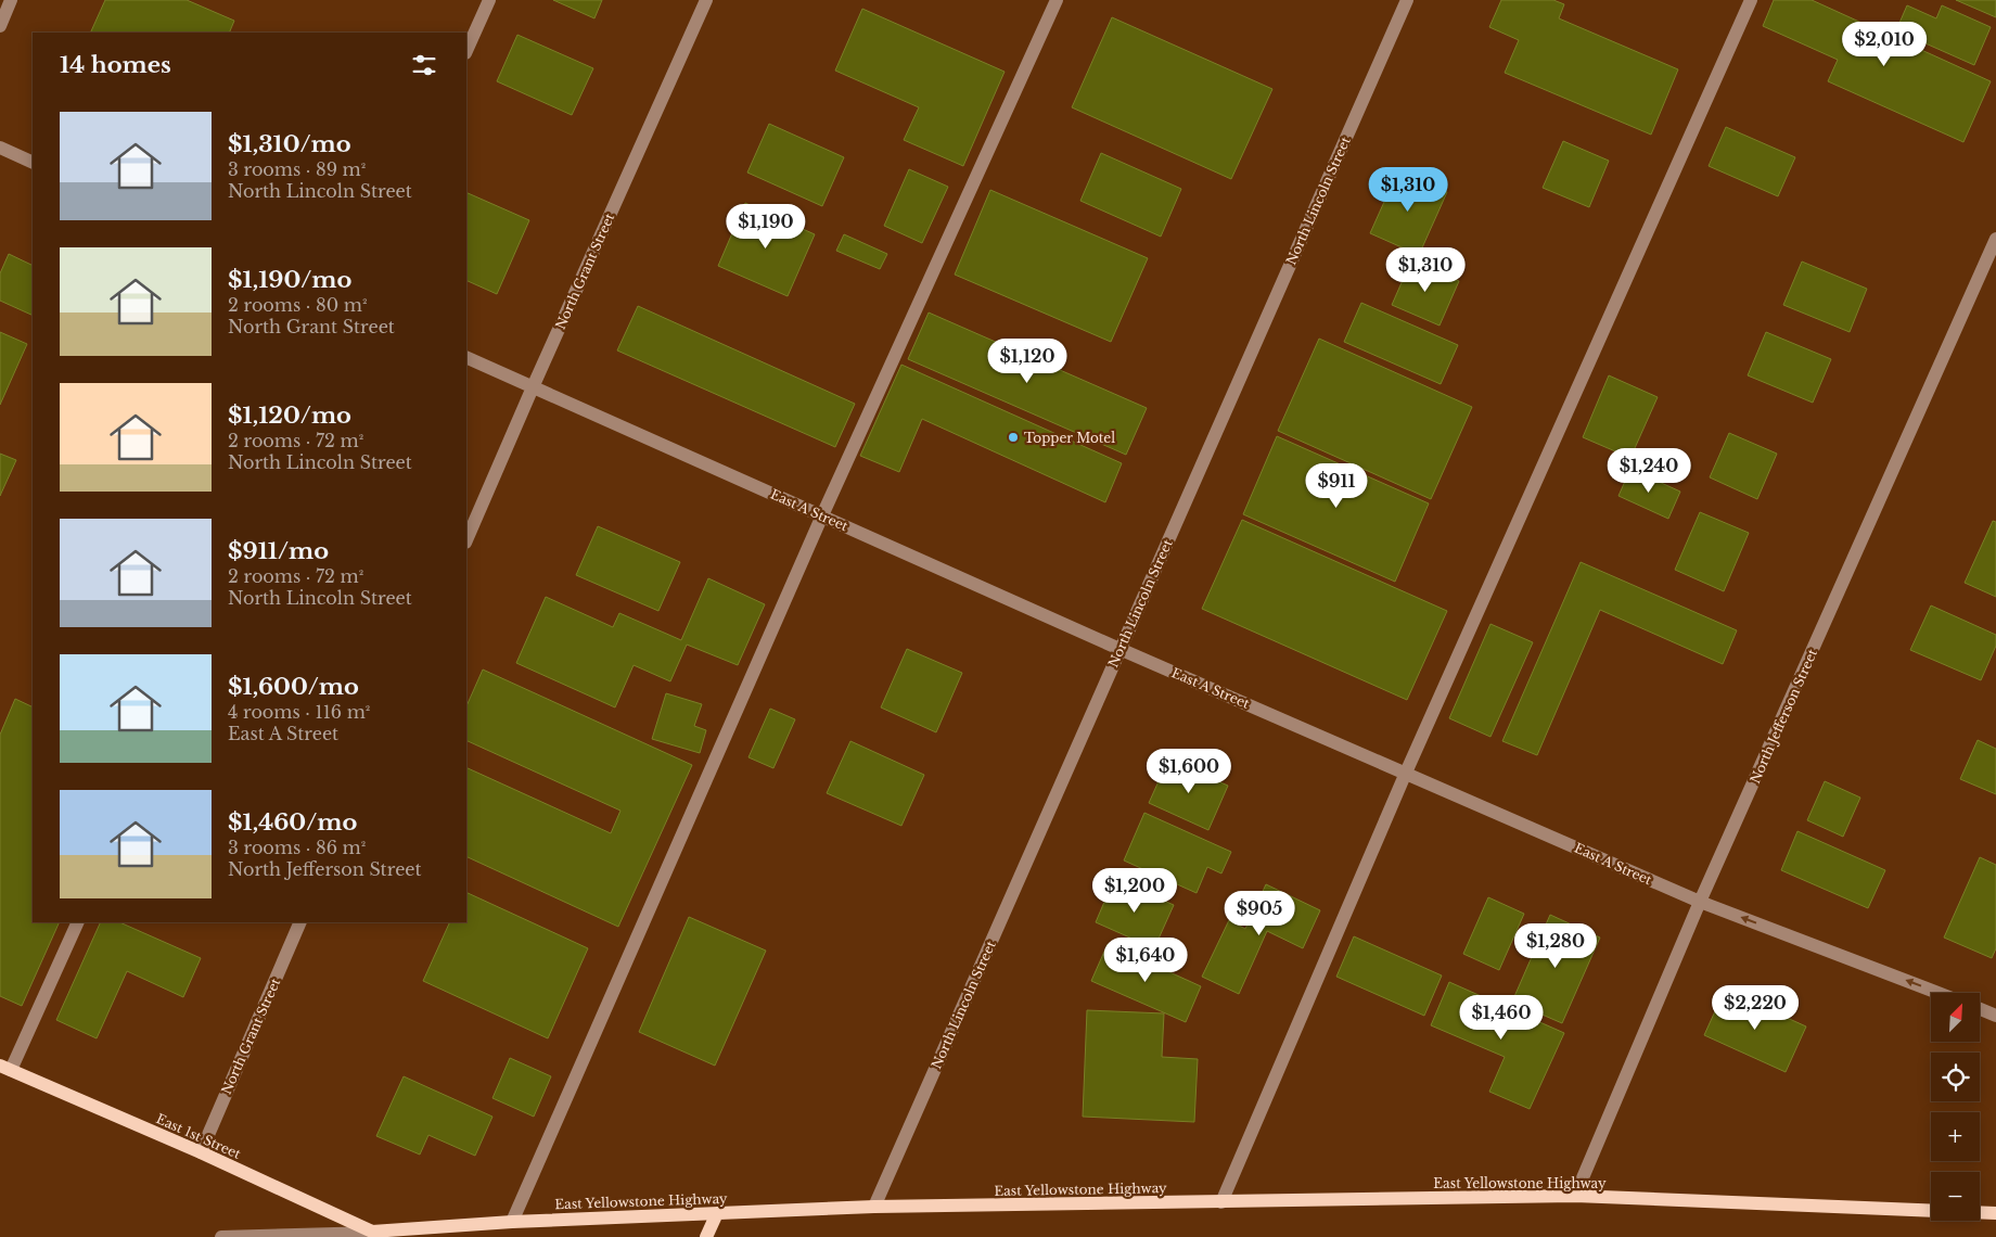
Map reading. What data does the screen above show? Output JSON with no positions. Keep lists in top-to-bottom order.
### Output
{
  "streets": {
    "main road": ["East 1st Street", "East Yellowstone Highway"],
    "street": [
      "North Lincoln Street",
      "North Grant Street",
      "East A Street",
      "North Jefferson Street"
    ]
  },
  "crossings": [
    ["North Lincoln Street", "East A Street"],
    ["North Lincoln Street", "East Yellowstone Highway"],
    ["North Grant Street", "East A Street"],
    ["North Grant Street", "East 1st Street"],
    ["East A Street", "North Jefferson Street"],
    ["North Jefferson Street", "East Yellowstone Highway"],
    ["East 1st Street", "East Yellowstone Highway"]
  ],
  "places": ["Topper Motel"],
  "north": "top right",
  "page": {
    "price": [
      "$2,010",
      "$1,310",
      "$1,190",
      "$1,310",
      "$1,120",
      "$1,240",
      "$911",
      "$1,600",
      "$1,200",
      "$905",
      "$1,280",
      "$1,640",
      "$2,220",
      "$1,460"
    ],
    "heading": "14 homes",
    "list": [
      {
        "name": "$1,310/mo",
        "note": "3 rooms · 89 m² · North Lincoln Street"
      },
      {
        "name": "$1,190/mo",
        "note": "2 rooms · 80 m² · North Grant Street"
      },
      {
        "name": "$1,120/mo",
        "note": "2 rooms · 72 m² · North Lincoln Street"
      },
      {
        "name": "$911/mo",
        "note": "2 rooms · 72 m² · North Lincoln Street"
      },
      {
        "name": "$1,600/mo",
        "note": "4 rooms · 116 m² · East A Street"
      },
      {
        "name": "$1,460/mo",
        "note": "3 rooms · 86 m² · North Jefferson Street"
      }
    ],
    "map_buttons": ["+", "−"]
  }
}
